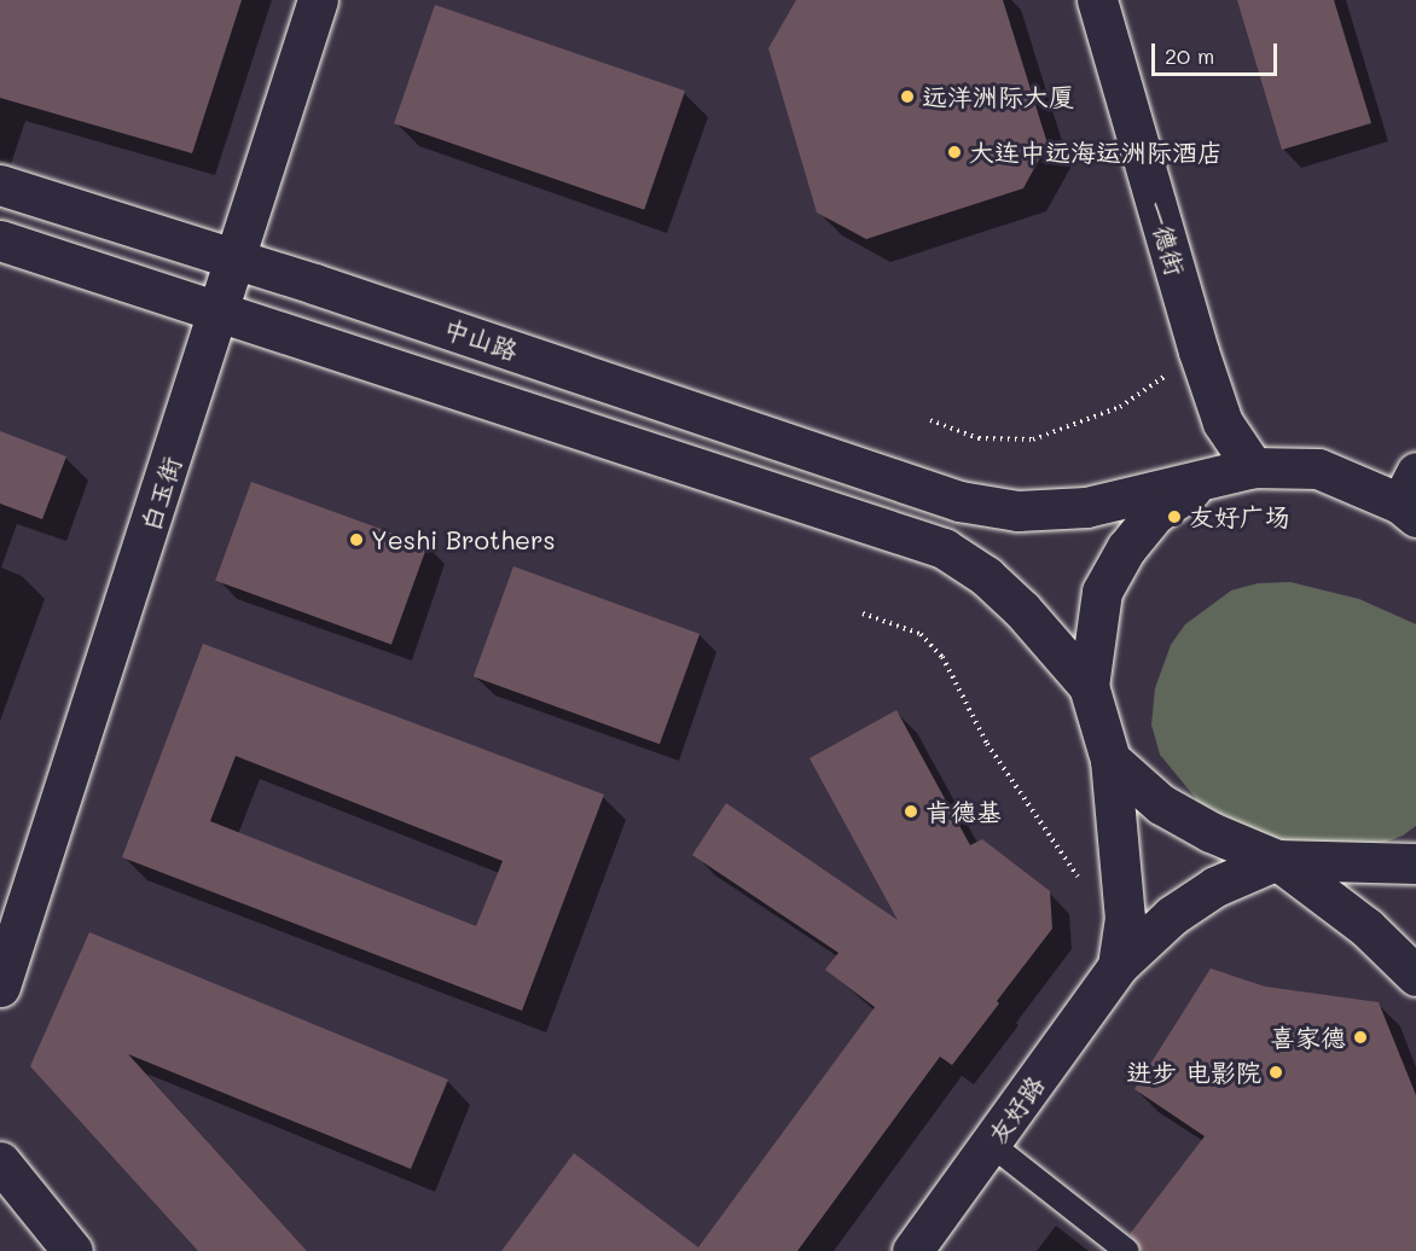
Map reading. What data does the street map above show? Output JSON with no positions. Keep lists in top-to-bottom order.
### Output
{
  "streets": {
    "main road": [
      "一德街",
      "中山路",
      "白玉街",
      "友好路"
    ]
  },
  "crossings": [
    ["一德街", "中山路"],
    ["中山路", "白玉街"]
  ],
  "places": [
    "远洋洲际大厦",
    "大连中远海运洲际酒店",
    "友好广场",
    "Yeshi Brothers",
    "肯德基",
    "喜家德",
    "进步 电影院"
  ],
  "scale_bar": "20 m"
}
